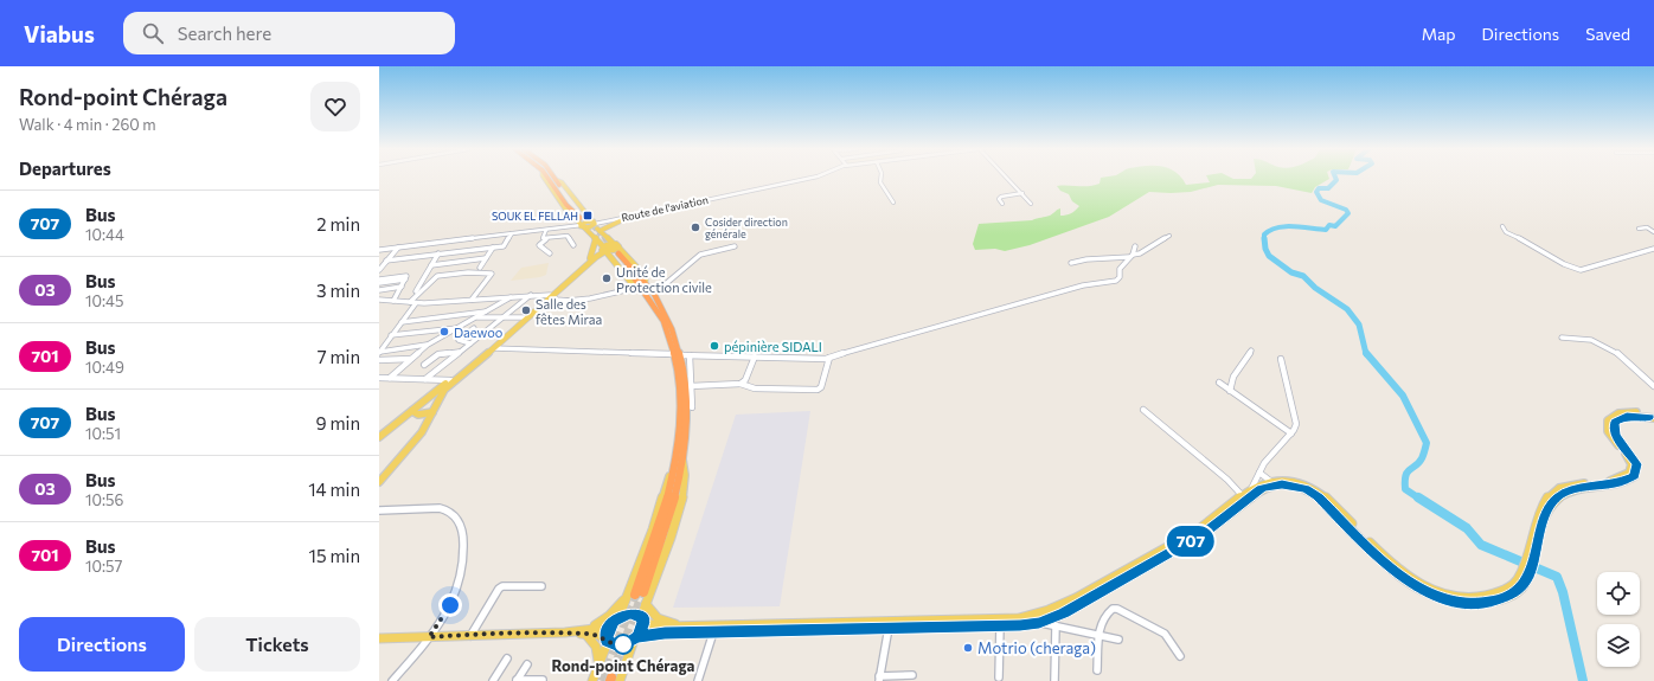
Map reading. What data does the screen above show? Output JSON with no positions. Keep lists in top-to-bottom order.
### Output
{
  "streets": {
    "street": ["Route de l'aviation"]
  },
  "places": {
    "transit": ["SOUK EL FELLAH"],
    "other": [
      "Cosider direction générale",
      "Unité de Protection civile",
      "Salle des fêtes Miraa",
      "Daewoo",
      "pépinière SIDALI",
      "Rond-point Chéraga",
      "Motrio (cheraga)"
    ]
  },
  "lines": ["bus line 707"],
  "page": {
    "header": "Viabus",
    "search": "Search here",
    "nav": ["Map", "Directions", "Saved"],
    "heading": [
      ["Rond-point Chéraga", "Walk · 4 min · 260 m"],
      "Departures"
    ],
    "on_map": "707",
    "list": [
      {
        "mark": "707",
        "name": "Bus",
        "note": "10:44",
        "value": "2 min"
      },
      {
        "mark": "03",
        "name": "Bus",
        "note": "10:45",
        "value": "3 min"
      },
      {
        "mark": "701",
        "name": "Bus",
        "note": "10:49",
        "value": "7 min"
      },
      {
        "mark": "707",
        "name": "Bus",
        "note": "10:51",
        "value": "9 min"
      },
      {
        "mark": "03",
        "name": "Bus",
        "note": "10:56",
        "value": "14 min"
      },
      {
        "mark": "701",
        "name": "Bus",
        "note": "10:57",
        "value": "15 min"
      }
    ],
    "buttons": ["Directions", "Tickets"]
  }
}
